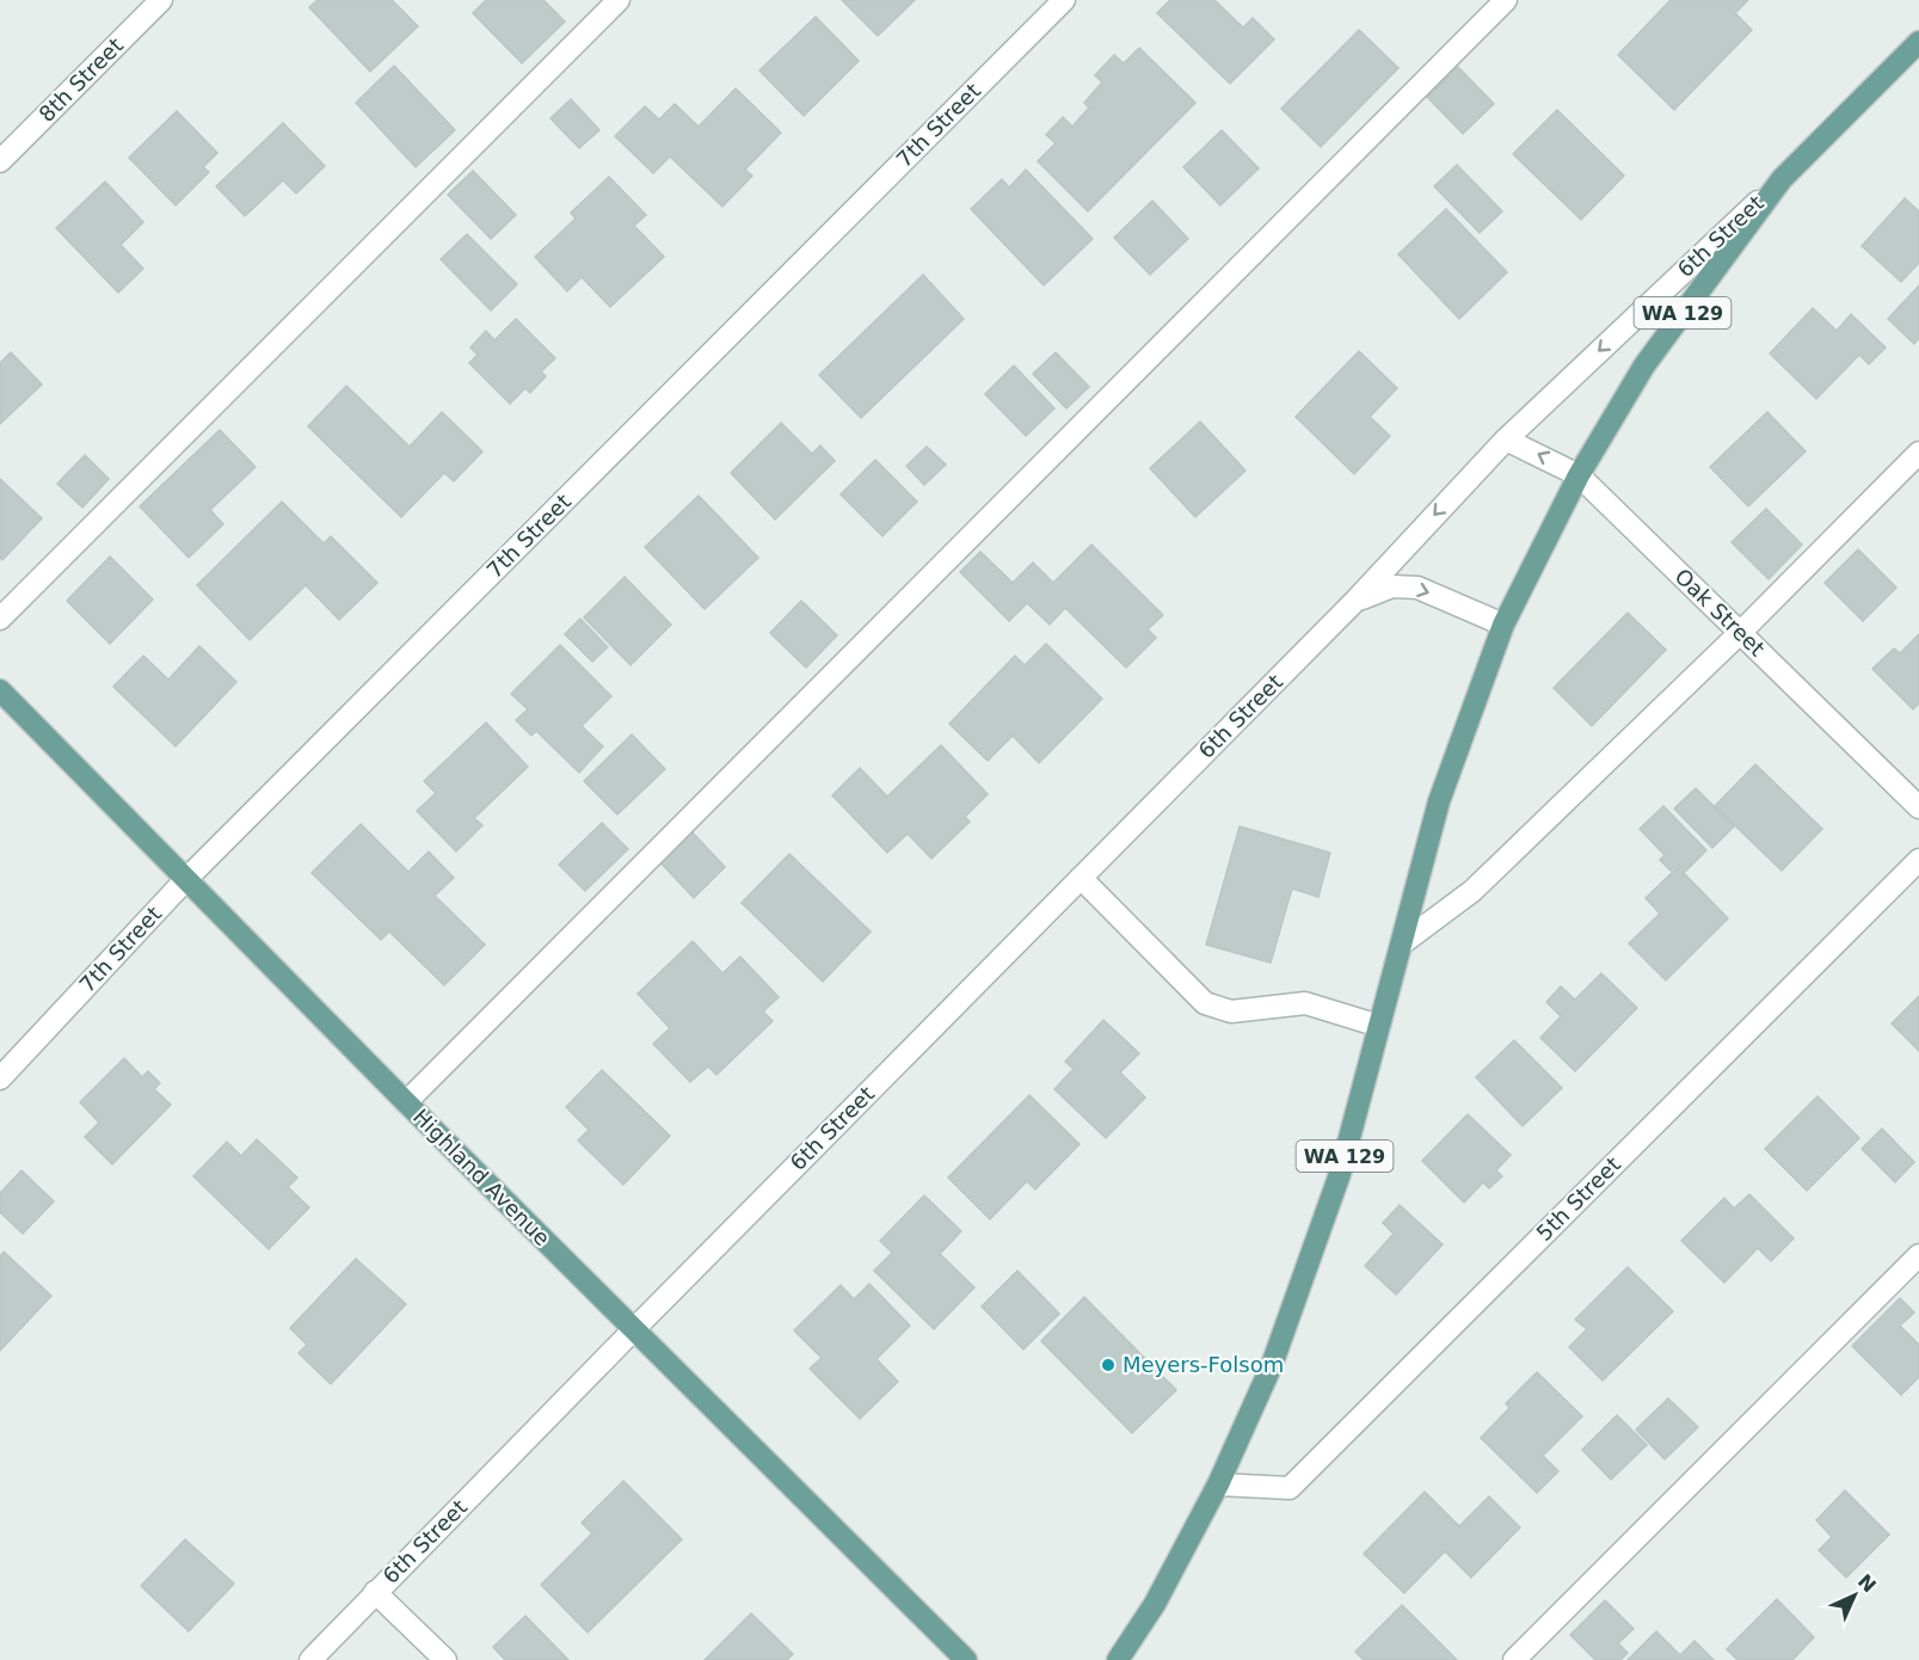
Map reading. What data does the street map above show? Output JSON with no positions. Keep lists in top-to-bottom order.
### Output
{
  "streets": {
    "main road": ["6th Street", "WA 129", "Highland Avenue"],
    "street": [
      "8th Street",
      "7th Street",
      "Oak Street",
      "5th Street"
    ]
  },
  "crossings": [
    ["7th Street", "Highland Avenue"],
    ["6th Street", "WA 129"],
    ["6th Street", "Oak Street"],
    ["6th Street", "Highland Avenue"],
    ["WA 129", "5th Street"]
  ],
  "places": ["Meyers-Folsom"],
  "north": "top right"
}
